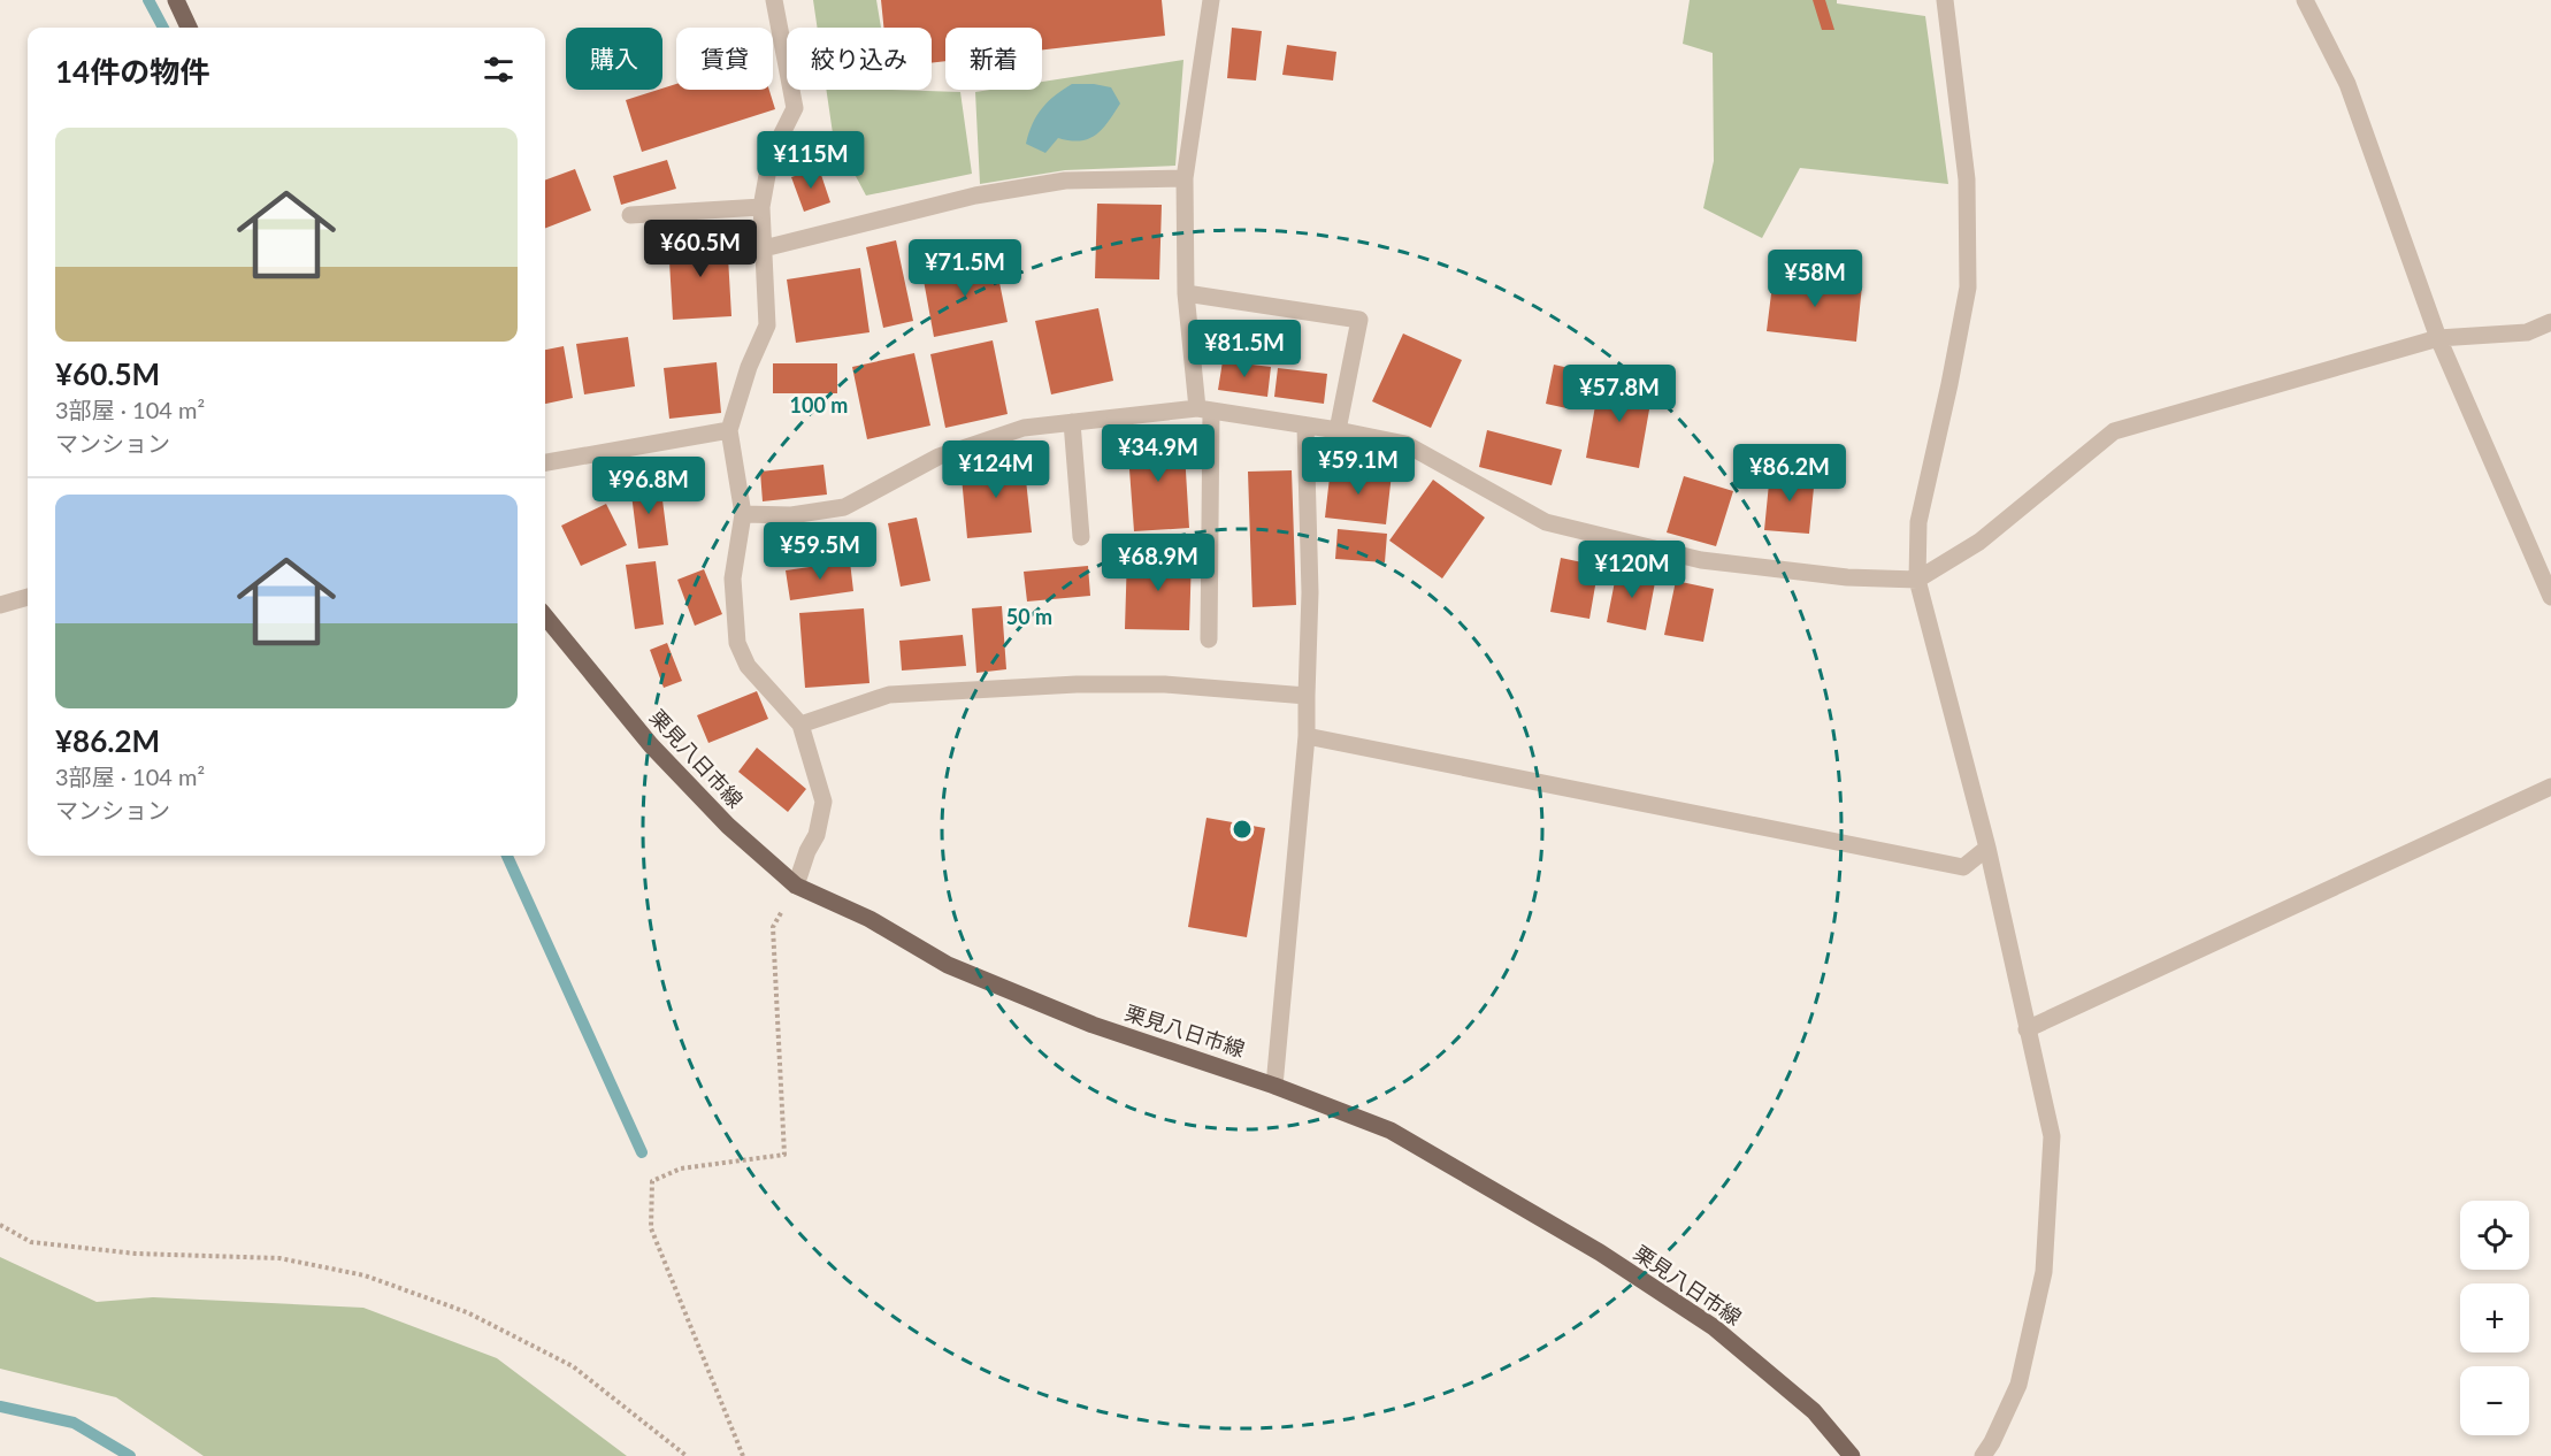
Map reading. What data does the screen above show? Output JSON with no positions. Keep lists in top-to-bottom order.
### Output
{
  "streets": {
    "main road": ["栗見八日市線"]
  },
  "page": {
    "chip": [
      "購入",
      "賃貸",
      "絞り込み",
      "新着"
    ],
    "heading": "14件の物件",
    "list": [
      {
        "name": "¥60.5M",
        "note": "3部屋 · 104 m² · マンション"
      },
      {
        "name": "¥86.2M",
        "note": "3部屋 · 104 m² · マンション"
      }
    ],
    "price": [
      "¥115M",
      "¥60.5M",
      "¥71.5M",
      "¥58M",
      "¥81.5M",
      "¥57.8M",
      "¥34.9M",
      "¥59.1M",
      "¥124M",
      "¥86.2M",
      "¥96.8M",
      "¥59.5M",
      "¥68.9M",
      "¥120M"
    ],
    "map_buttons": ["+", "−"]
  },
  "rings": ["100 m", "50 m"]
}
